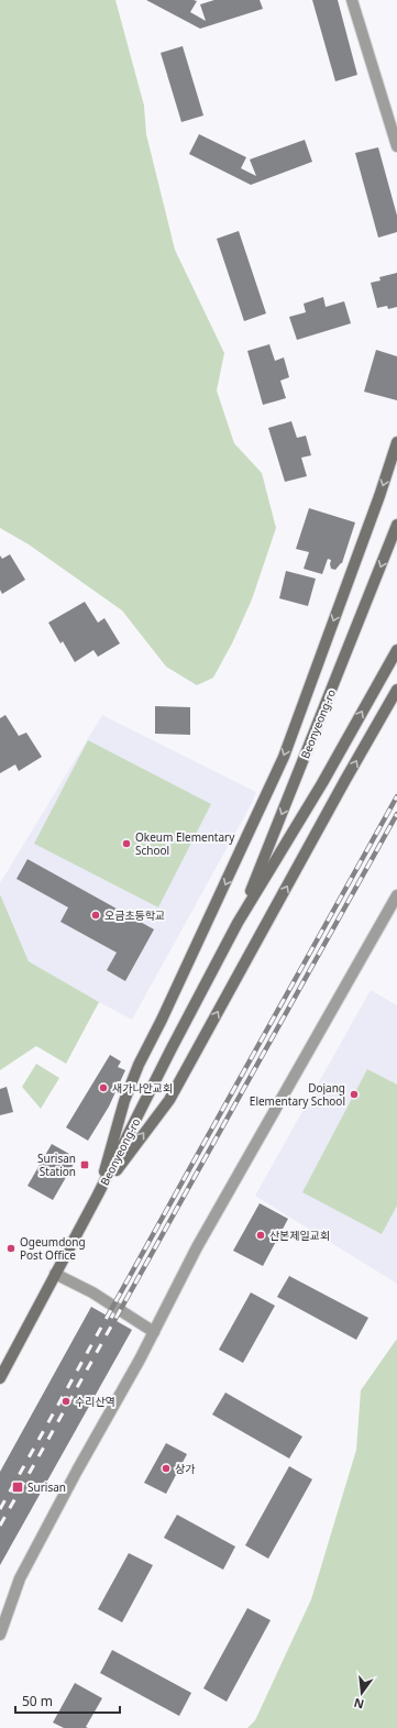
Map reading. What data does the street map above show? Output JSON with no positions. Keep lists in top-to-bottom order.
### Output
{
  "streets": {
    "street": ["Beonyeong-ro"]
  },
  "places": {
    "other": [
      "Okeum Elementary School",
      "오금초등학교",
      "새가나안교회",
      "Dojang Elementary School",
      "산본제일교회",
      "Ogeumdong Post Office",
      "수리산역",
      "상가"
    ],
    "transit": ["Surisan Station", "Surisan"]
  },
  "scale_bar": "50 m",
  "north": "bottom"
}
